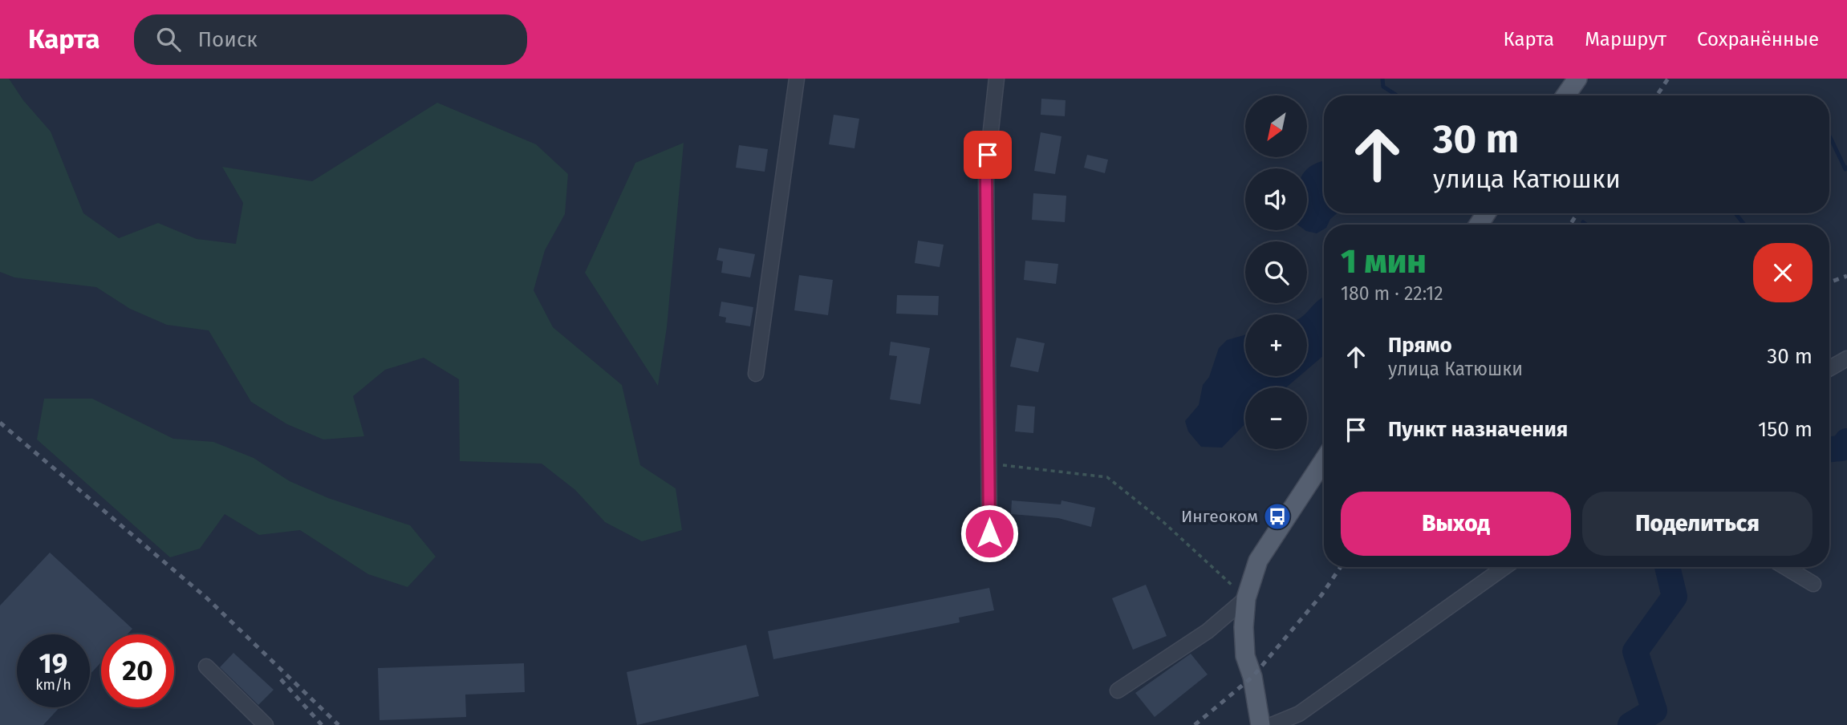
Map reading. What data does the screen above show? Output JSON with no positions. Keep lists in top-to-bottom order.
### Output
{
  "places": {
    "bus stop": ["Ингеоком"]
  },
  "north": "bottom left",
  "page": {
    "header": "Карта",
    "search": "Поиск",
    "nav": ["Карта", "Маршрут", "Сохранённые"],
    "map_buttons": ["+", "−"],
    "turn": ["30 m", "улица Катюшки"],
    "heading": ["1 мин", "180 m · 22:12"],
    "list": [
      {
        "name": "Прямо",
        "note": "улица Катюшки",
        "value": "30 m"
      },
      {
        "name": "Пункт назначения",
        "value": "150 m"
      }
    ],
    "buttons": ["Выход", "Поделиться"],
    "speed": "19 km/h",
    "limit": "20"
  }
}
